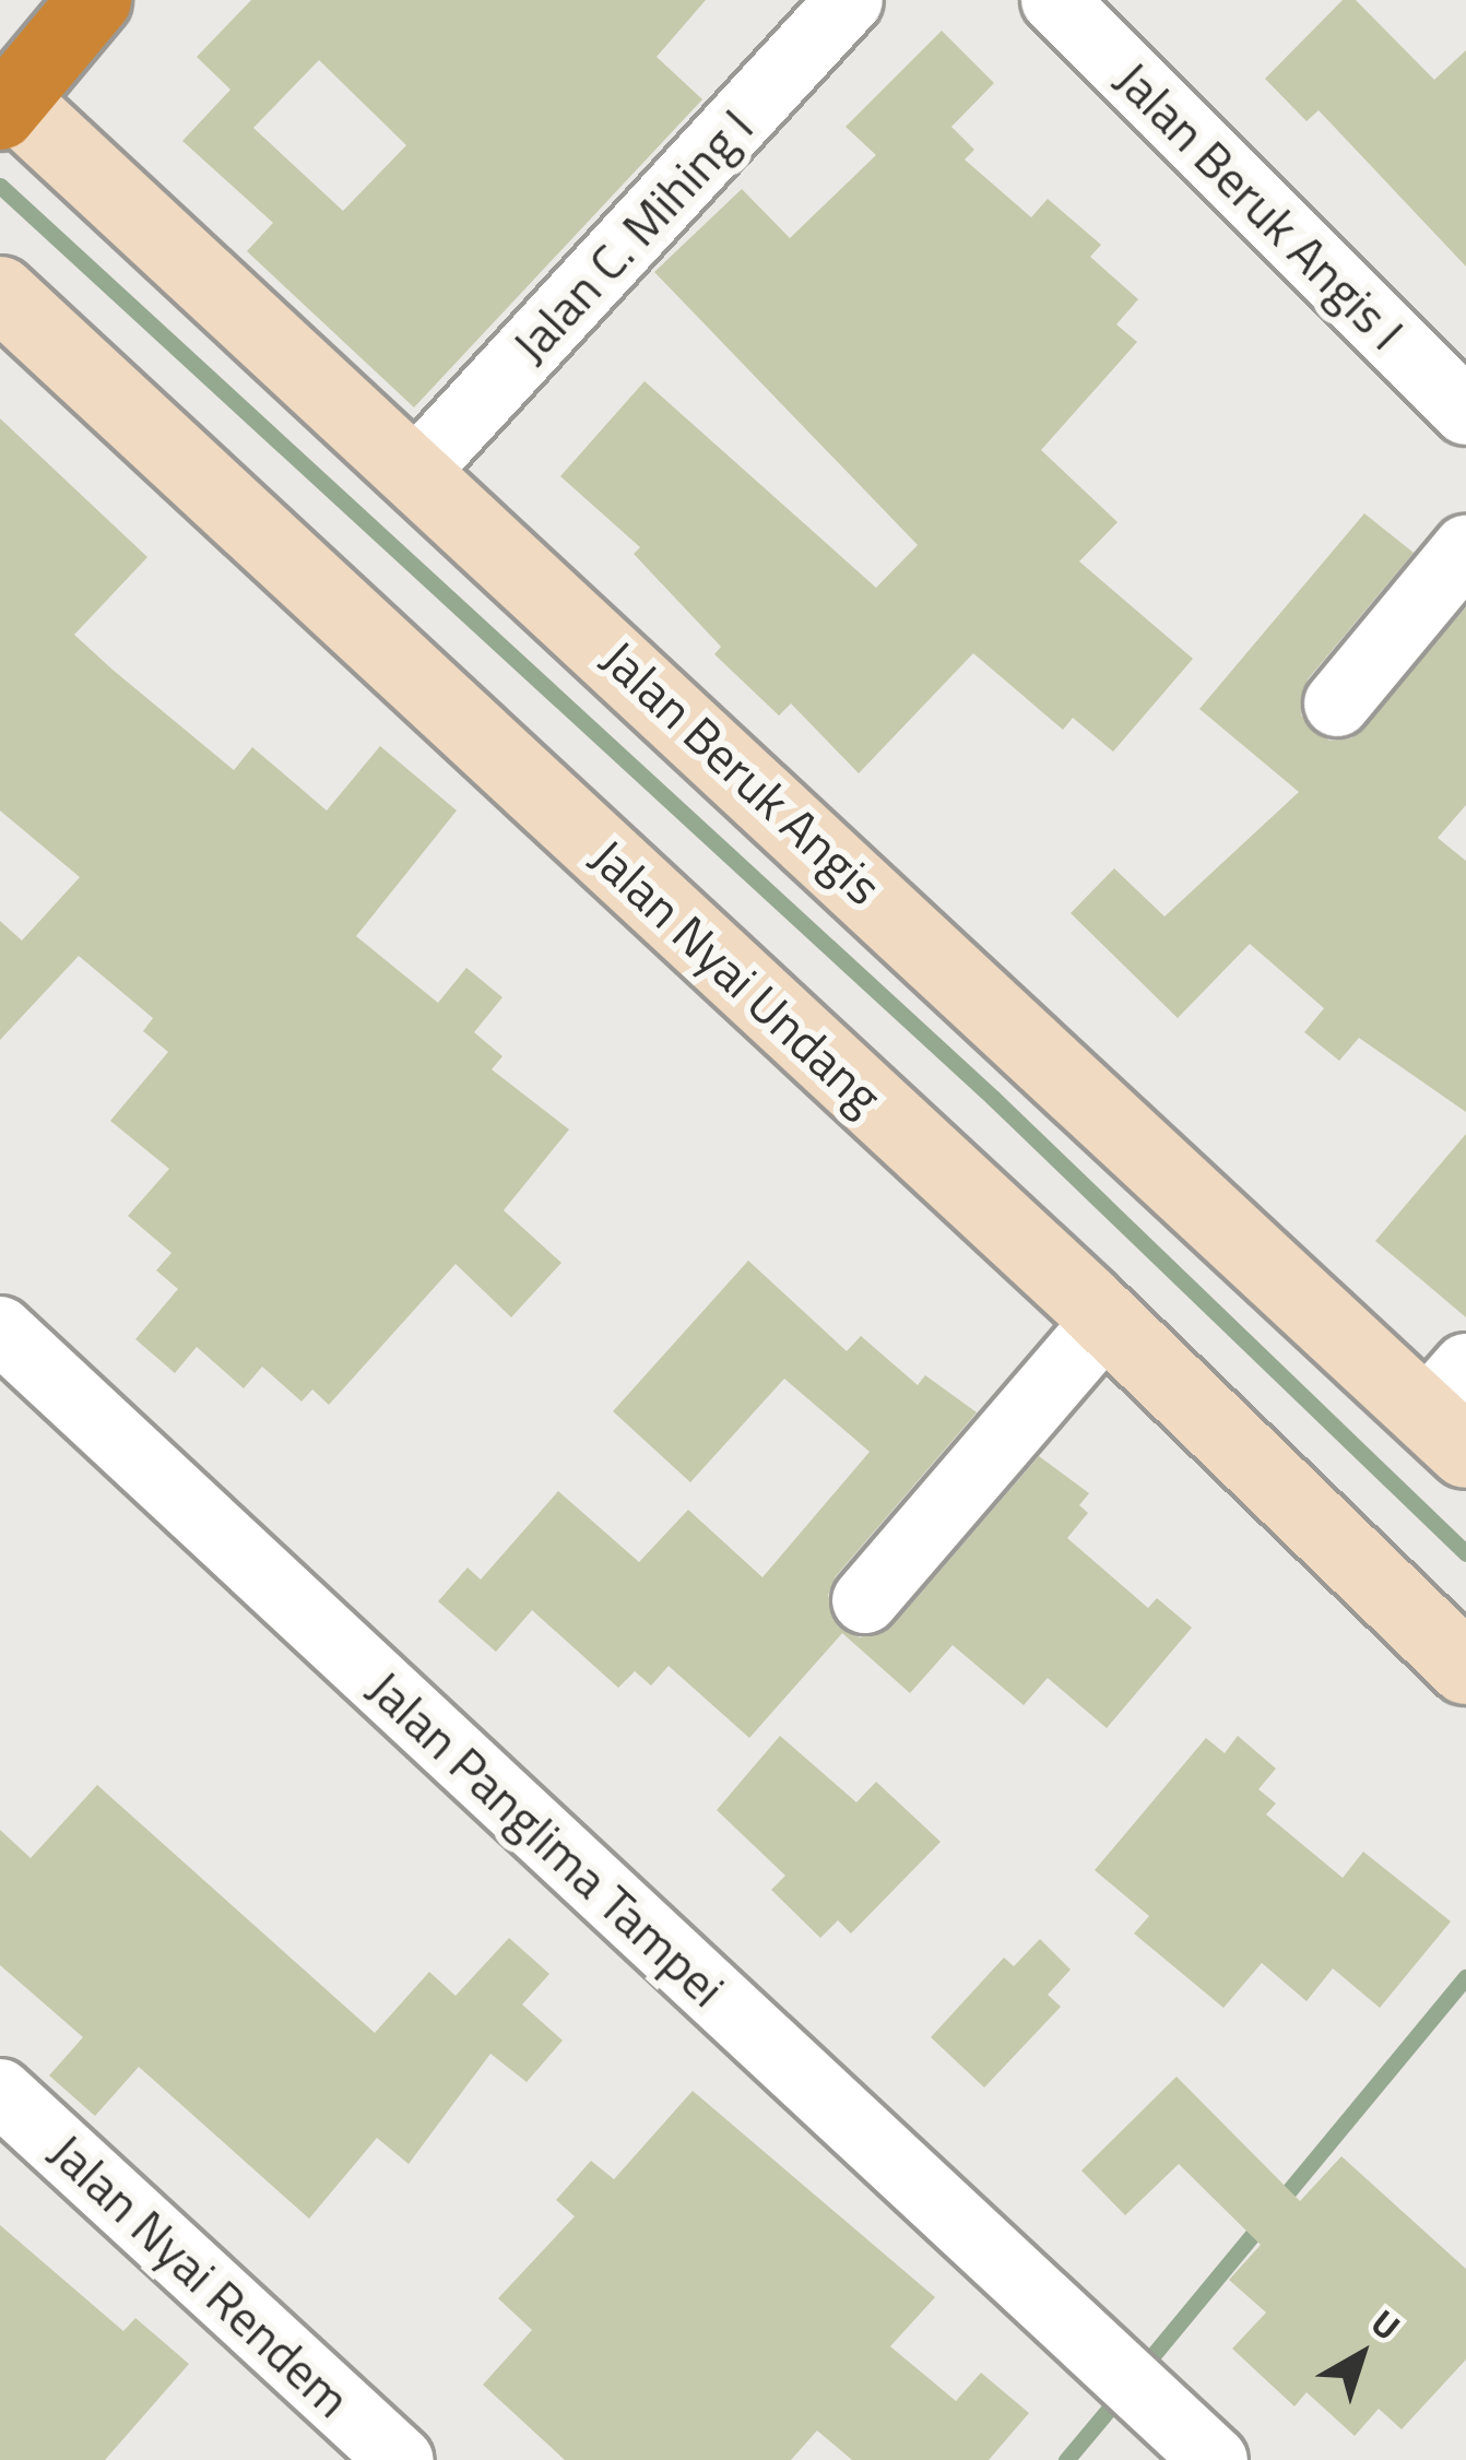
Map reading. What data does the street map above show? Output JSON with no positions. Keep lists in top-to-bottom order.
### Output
{
  "streets": {
    "street": [
      "Jalan Beruk Angis I",
      "Jalan C. Mihing I",
      "Jalan Beruk Angis",
      "Jalan Nyai Undang",
      "Jalan Panglima Tampei",
      "Jalan Nyai Rendem"
    ]
  },
  "crossings": [
    ["Jalan C. Mihing I", "Jalan Beruk Angis"]
  ],
  "north": "top right"
}
